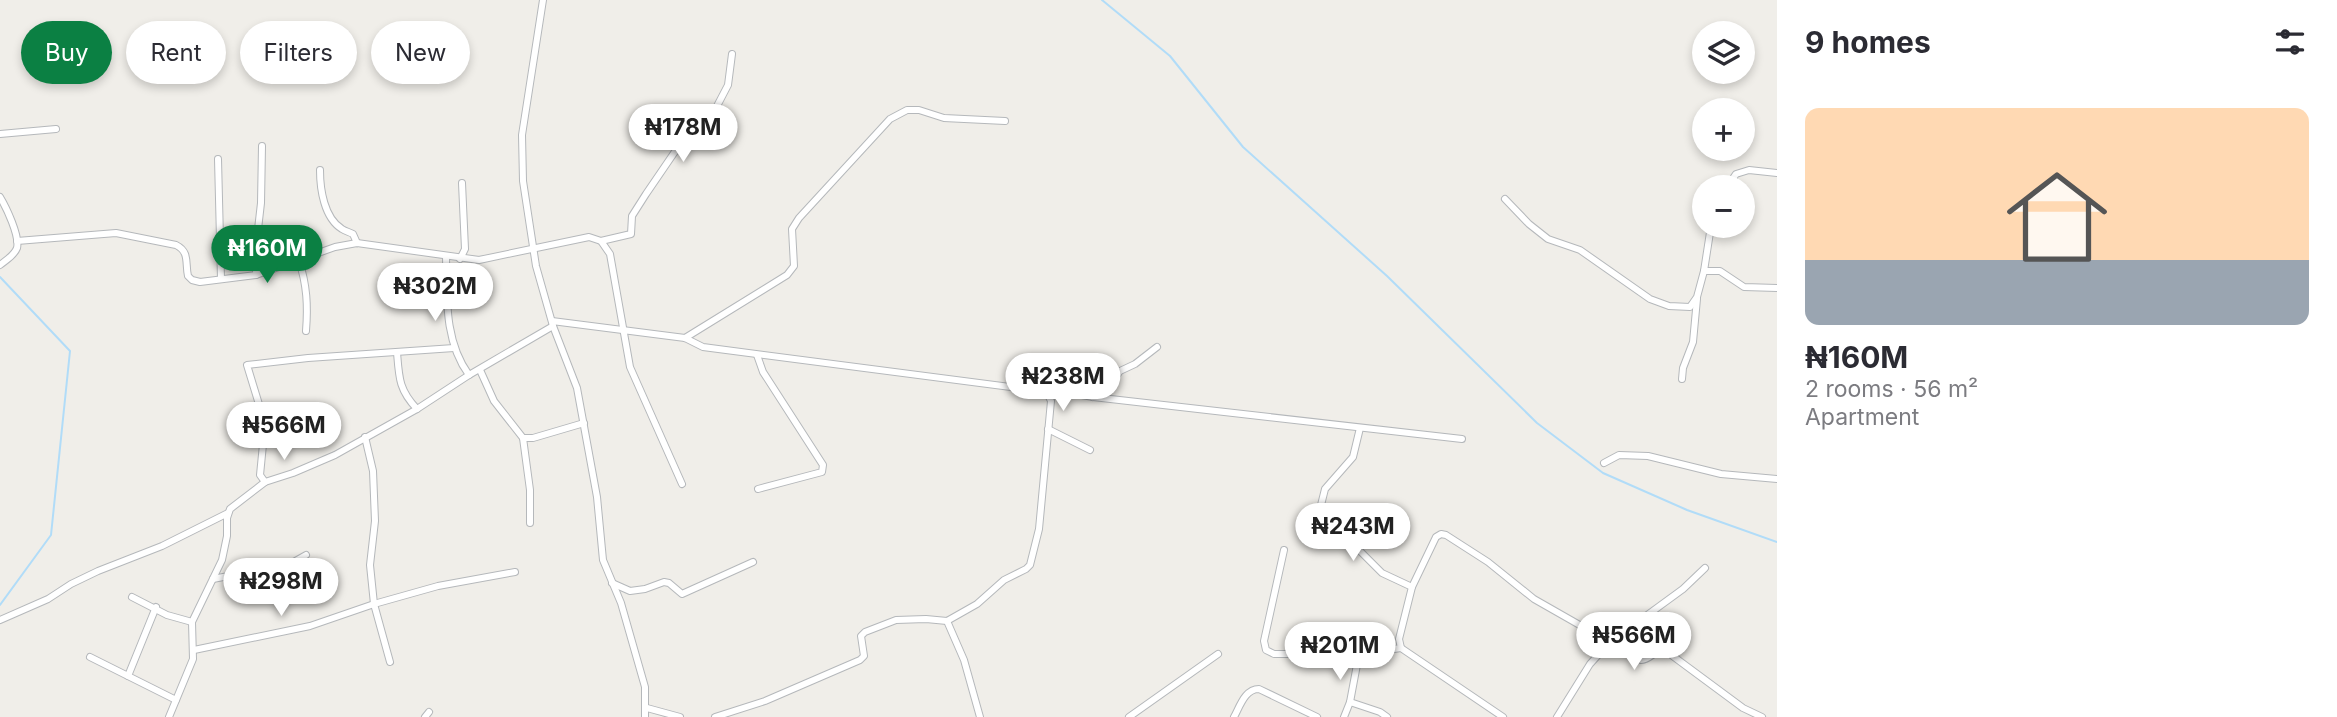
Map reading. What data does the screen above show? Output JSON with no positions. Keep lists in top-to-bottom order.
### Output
{
  "page": {
    "heading": "9 homes",
    "map_buttons": ["+", "−"],
    "chip": [
      "Buy",
      "Rent",
      "Filters",
      "New"
    ],
    "list": [
      {
        "name": "₦160M",
        "note": "2 rooms · 56 m² · Apartment"
      }
    ],
    "price": [
      "₦178M",
      "₦160M",
      "₦302M",
      "₦238M",
      "₦566M",
      "₦243M",
      "₦298M",
      "₦566M",
      "₦201M"
    ]
  }
}
